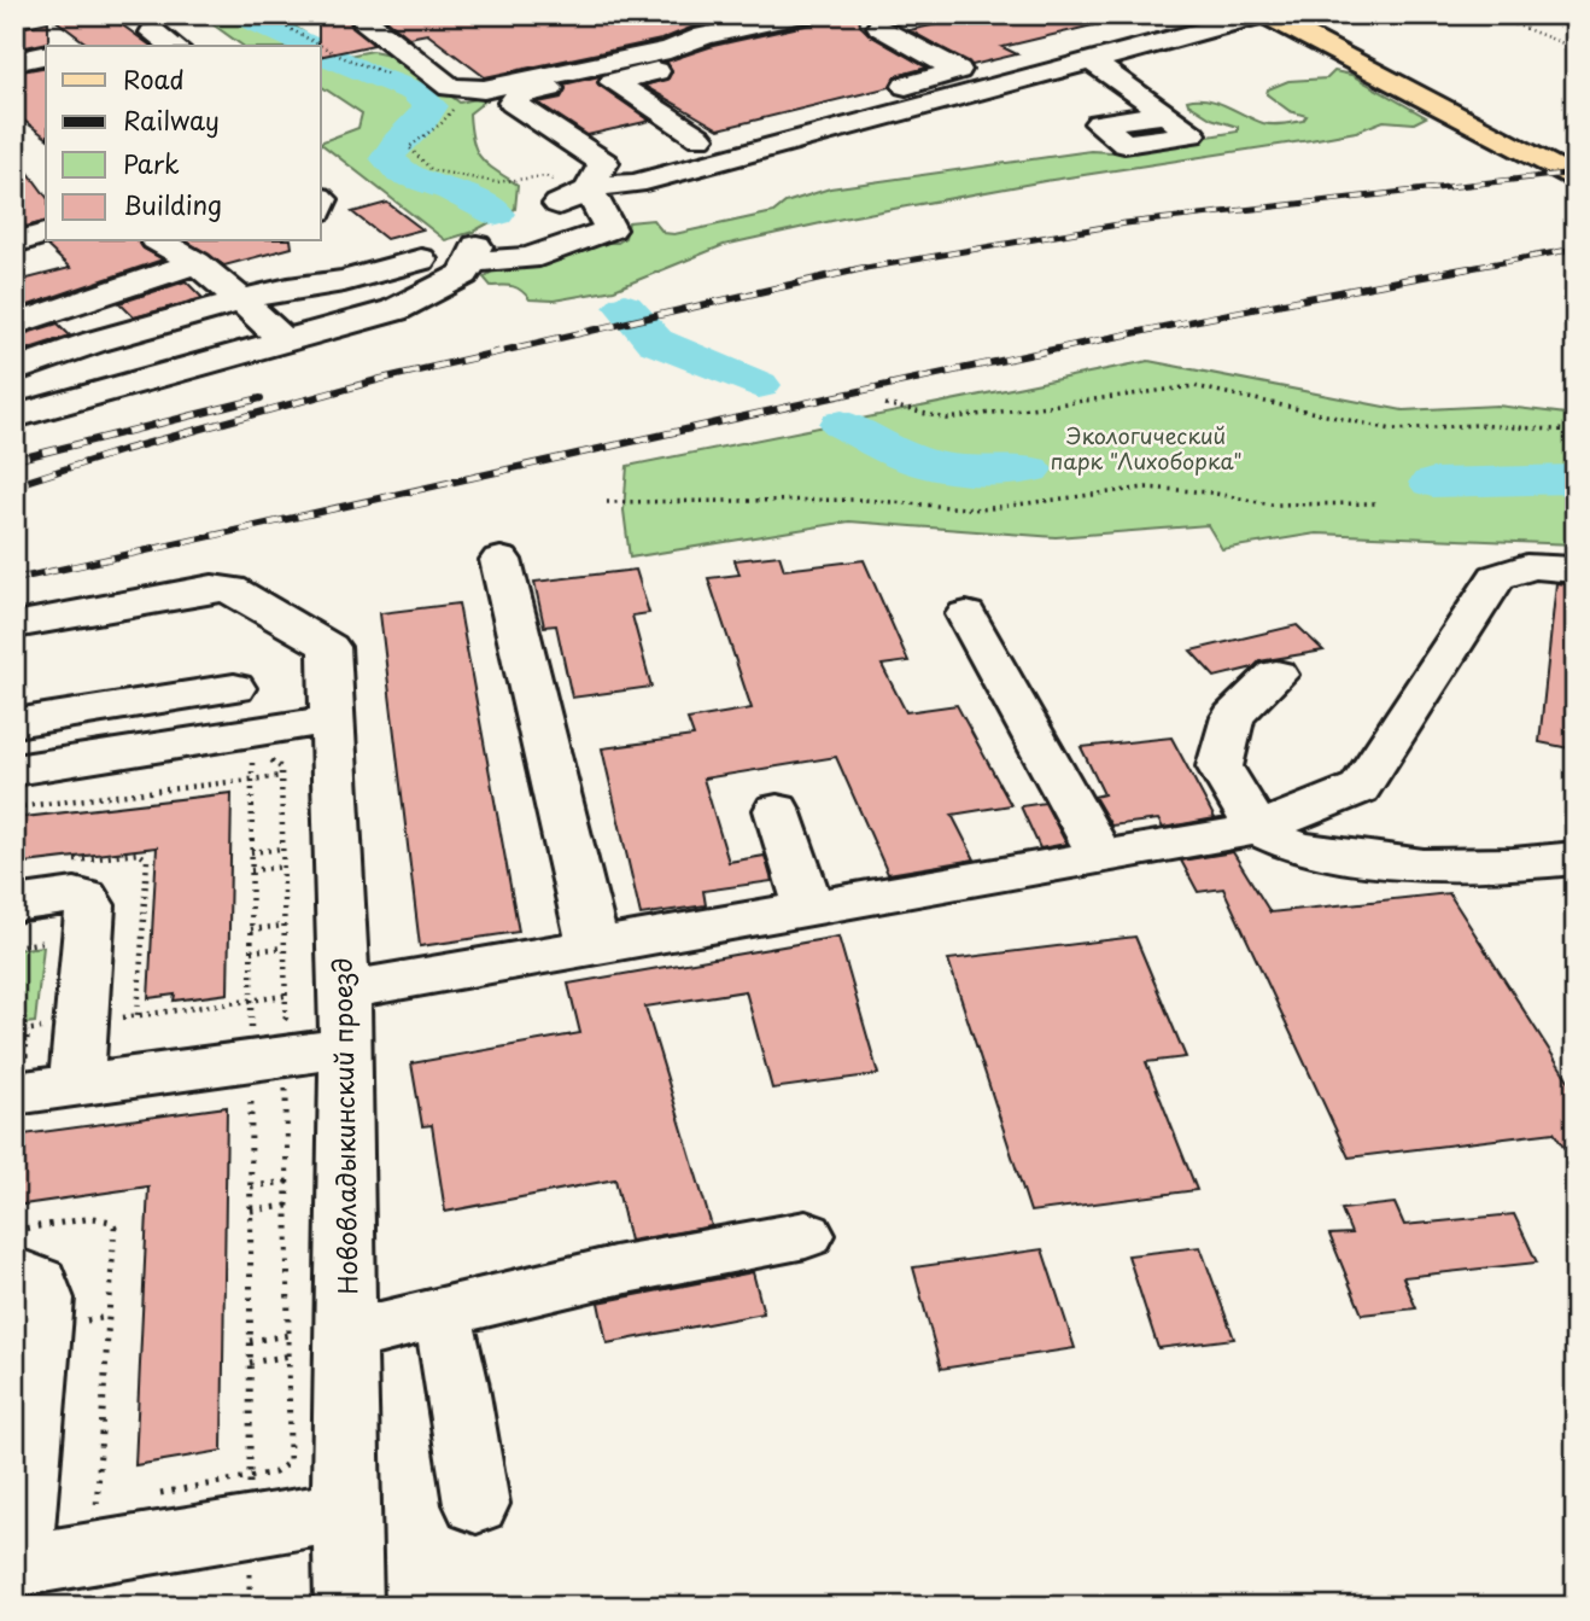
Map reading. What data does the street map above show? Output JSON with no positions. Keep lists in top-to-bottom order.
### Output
{
  "streets": {
    "street": ["Нововладыкинский проезд"]
  },
  "parks": ["Экологический парк \"Лихоборка\""],
  "legend": [
    "Road",
    "Railway",
    "Park",
    "Building"
  ]
}
